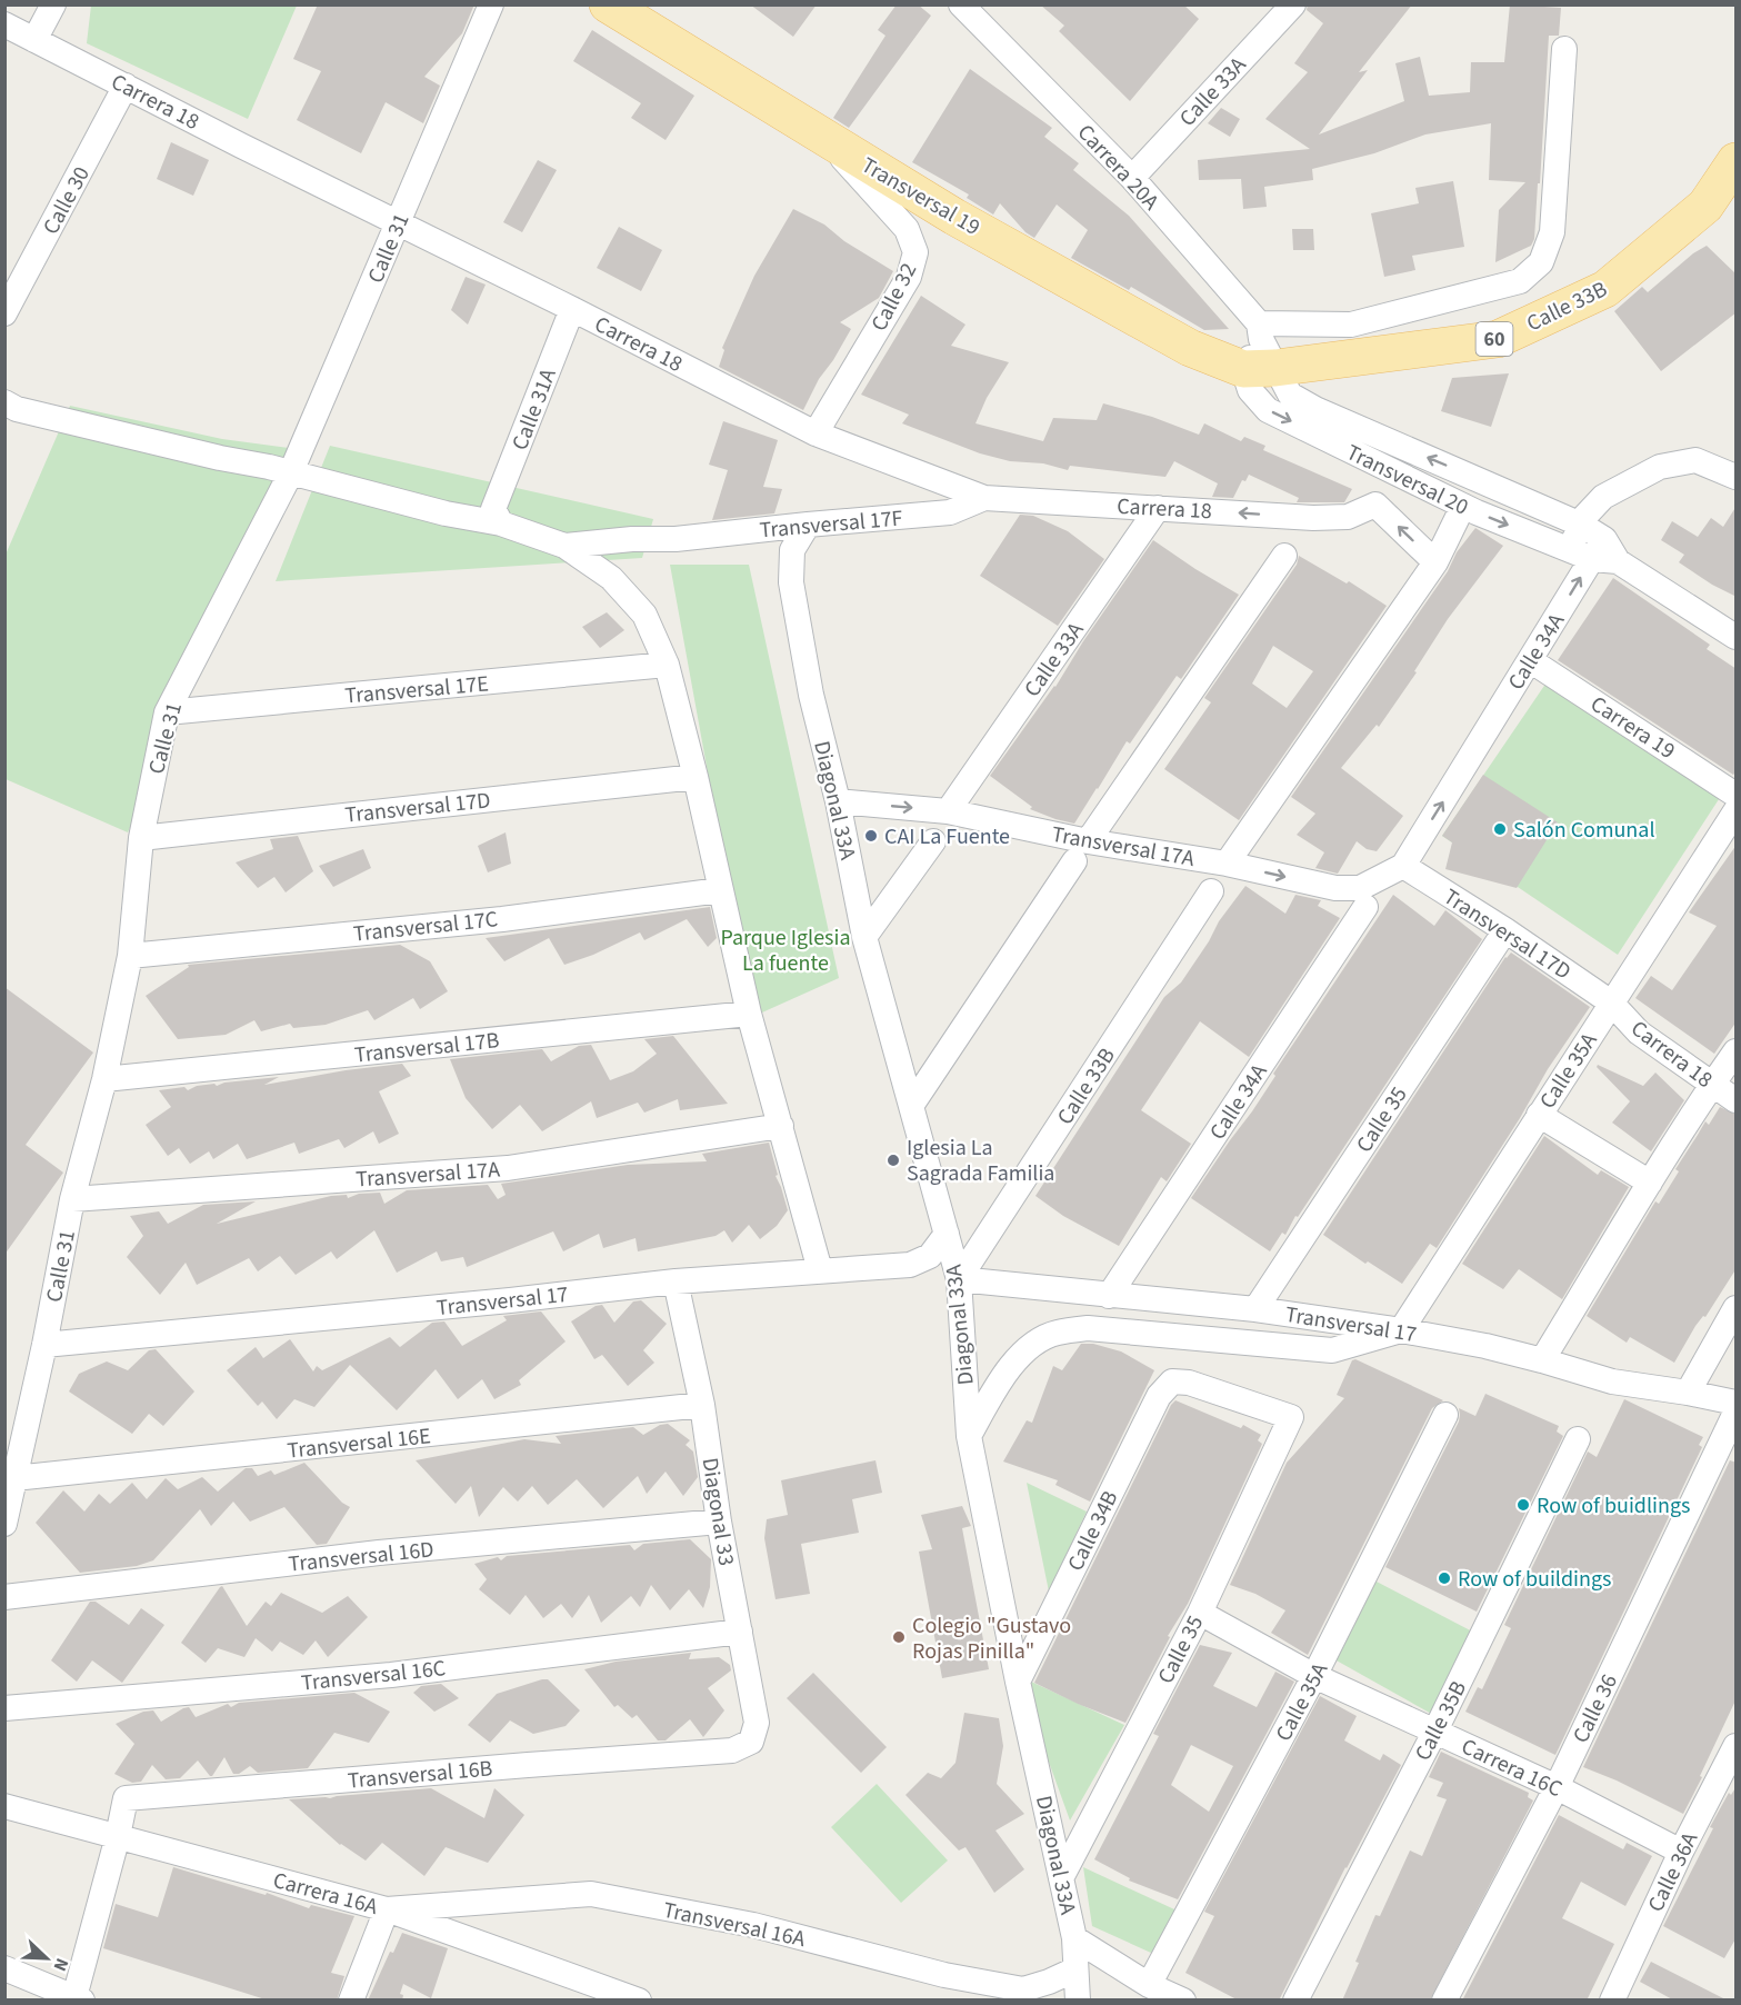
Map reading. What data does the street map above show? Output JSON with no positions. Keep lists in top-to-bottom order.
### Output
{
  "streets": {
    "main road": ["Transversal 19", "Calle 33B", "60"],
    "street": [
      "Calle 33A",
      "Carrera 18",
      "Carrera 20A",
      "Calle 30",
      "Calle 31",
      "Calle 32",
      "Calle 31A",
      "Transversal 20",
      "Transversal 17F",
      "Calle 34A",
      "Transversal 17E",
      "Carrera 19",
      "Diagonal 33A",
      "Transversal 17D",
      "Transversal 17A",
      "Transversal 17C",
      "Transversal 17B",
      "Calle 35A",
      "Calle 35",
      "Transversal 17",
      "Transversal 16E",
      "Diagonal 33",
      "Calle 34B",
      "Transversal 16D",
      "Transversal 16C",
      "Calle 36",
      "Calle 35B",
      "Carrera 16C",
      "Transversal 16B",
      "Calle 36A",
      "Carrera 16A",
      "Transversal 16A"
    ]
  },
  "crossings": [
    ["Calle 33A", "Carrera 18"],
    ["Calle 33A", "Carrera 20A"],
    ["Calle 33A", "Transversal 17A"],
    ["Carrera 18", "Calle 30"],
    ["Carrera 18", "Calle 31"],
    ["Carrera 18", "Calle 32"],
    ["Carrera 18", "Calle 31A"],
    ["Carrera 18", "Transversal 17F"],
    ["Carrera 18", "Transversal 17D"],
    ["Carrera 18", "Calle 35A"],
    ["Carrera 20A", "Transversal 19"],
    ["Carrera 20A", "Calle 33B"],
    ["Carrera 20A", "Transversal 20"],
    ["Transversal 19", "Calle 32"],
    ["Transversal 19", "Calle 33B"],
    ["Transversal 19", "Transversal 20"],
    ["Calle 31", "Transversal 17E"],
    ["Calle 31", "Transversal 17D"],
    ["Calle 31", "Transversal 17A"],
    ["Calle 31", "Transversal 17C"],
    ["Calle 31", "Transversal 17B"],
    ["Calle 31", "Transversal 17"],
    ["Calle 31", "Transversal 16E"],
    ["Calle 33B", "Transversal 20"],
    ["Calle 33B", "Diagonal 33A"],
    ["Calle 33B", "Transversal 17"],
    ["Transversal 20", "Calle 34A"],
    ["Transversal 17F", "Diagonal 33A"],
    ["Calle 34A", "Carrera 19"],
    ["Calle 34A", "Transversal 17D"],
    ["Calle 34A", "Transversal 17A"],
    ["Calle 34A", "Transversal 17"],
    ["Diagonal 33A", "Transversal 17A"],
    ["Diagonal 33A", "Calle 35"],
    ["Diagonal 33A", "Transversal 17"],
    ["Diagonal 33A", "Calle 34B"],
    ["Transversal 17D", "Transversal 17A"],
    ["Transversal 17D", "Calle 35A"],
    ["Transversal 17D", "Calle 35"],
    ["Calle 35A", "Transversal 17"],
    ["Calle 35A", "Carrera 16C"],
    ["Calle 35", "Transversal 17"],
    ["Calle 35", "Calle 34B"],
    ["Calle 35", "Carrera 16C"],
    ["Transversal 17", "Diagonal 33"],
    ["Transversal 16E", "Diagonal 33"],
    ["Diagonal 33", "Transversal 16D"],
    ["Diagonal 33", "Transversal 16C"],
    ["Diagonal 33", "Transversal 16B"],
    ["Calle 36", "Carrera 16C"],
    ["Calle 35B", "Carrera 16C"],
    ["Carrera 16C", "Calle 36A"],
    ["Transversal 16B", "Carrera 16A"],
    ["Carrera 16A", "Transversal 16A"]
  ],
  "parks": ["Parque Iglesia La fuente"],
  "places": [
    "Salón Comunal",
    "CAI La Fuente",
    "Iglesia La Sagrada Familia",
    "Row of buidlings",
    "Row of buildings",
    "Colegio \"Gustavo Rojas Pinilla\""
  ],
  "north": "bottom right"
}
